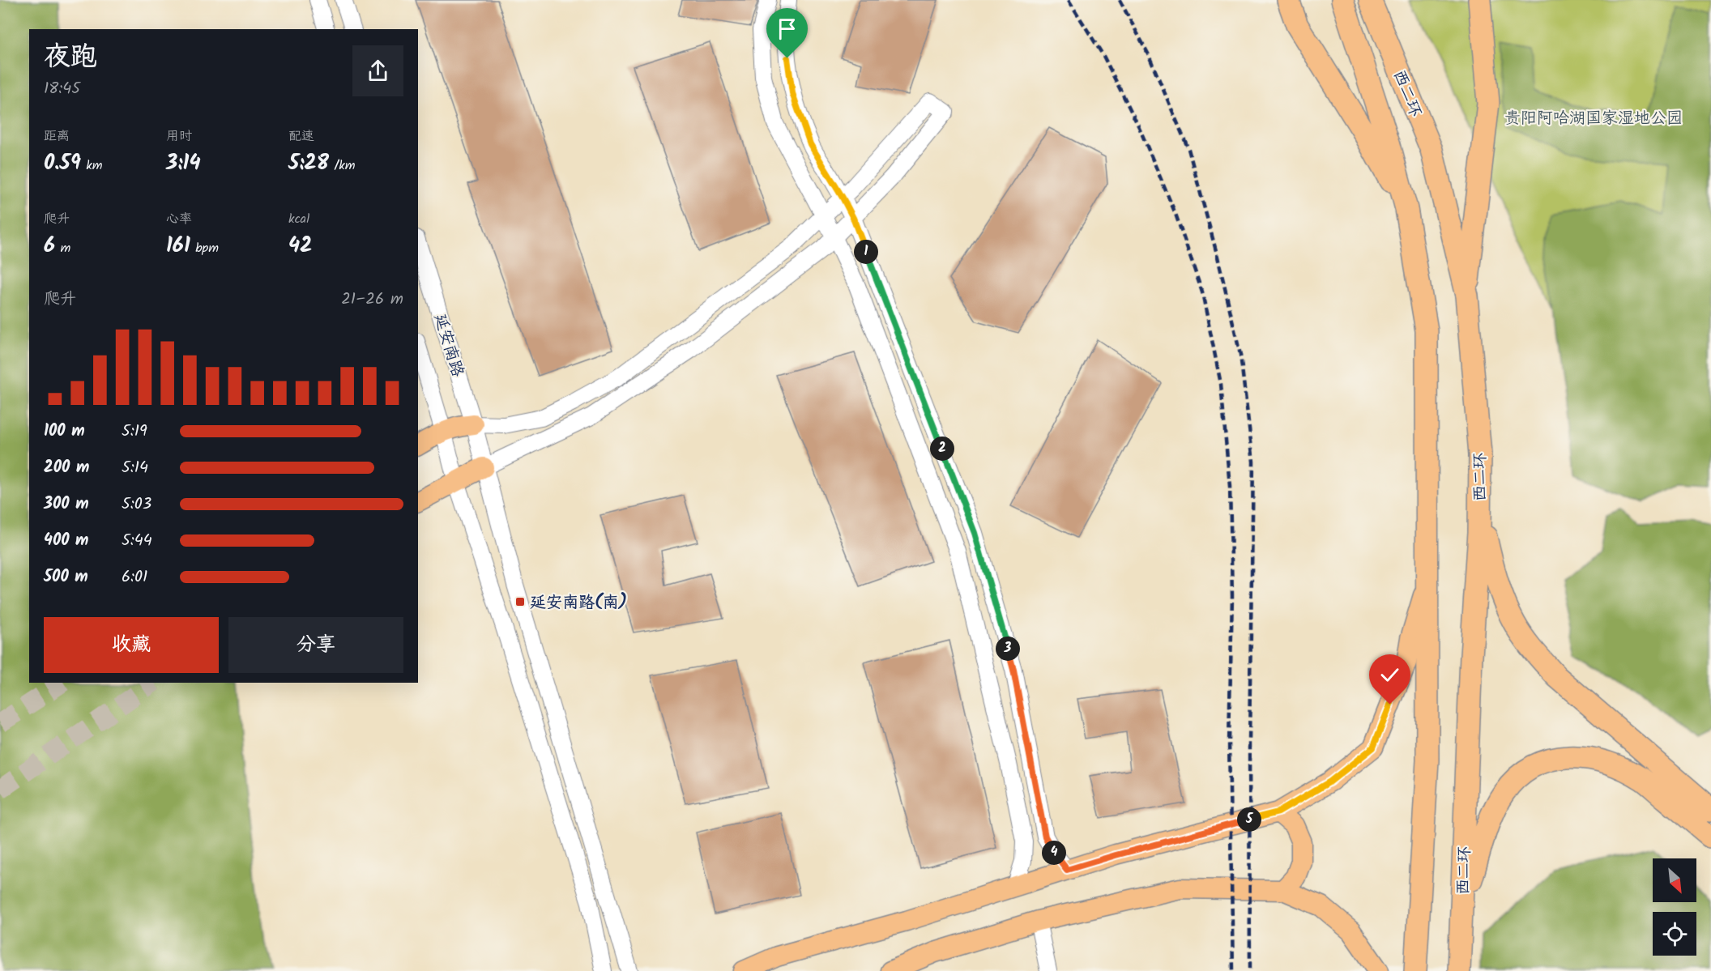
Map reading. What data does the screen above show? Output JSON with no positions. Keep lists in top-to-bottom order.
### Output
{
  "streets": {
    "highway": ["西二环"],
    "street": ["延安南路"]
  },
  "parks": ["贵阳阿哈湖国家湿地公园"],
  "places": {
    "transit": ["延安南路(南)"]
  },
  "north": "bottom right",
  "page": {
    "heading": ["夜跑", "18:45"],
    "stats": [
      ["距离", "0.59 km"],
      ["用时", "3:14"],
      ["配速", "5:28 /km"],
      ["爬升", "6 m"],
      ["心率", "161 bpm"],
      ["kcal", "42"]
    ],
    "pins": [
      "1",
      "2",
      "3",
      "5",
      "4"
    ],
    "chart": ["爬升", "21–26 m"],
    "list": [
      {
        "name": "100 m",
        "note": "5:19"
      },
      {
        "name": "200 m",
        "note": "5:14"
      },
      {
        "name": "300 m",
        "note": "5:03"
      },
      {
        "name": "400 m",
        "note": "5:44"
      },
      {
        "name": "500 m",
        "note": "6:01"
      }
    ],
    "buttons": ["收藏", "分享"]
  }
}
